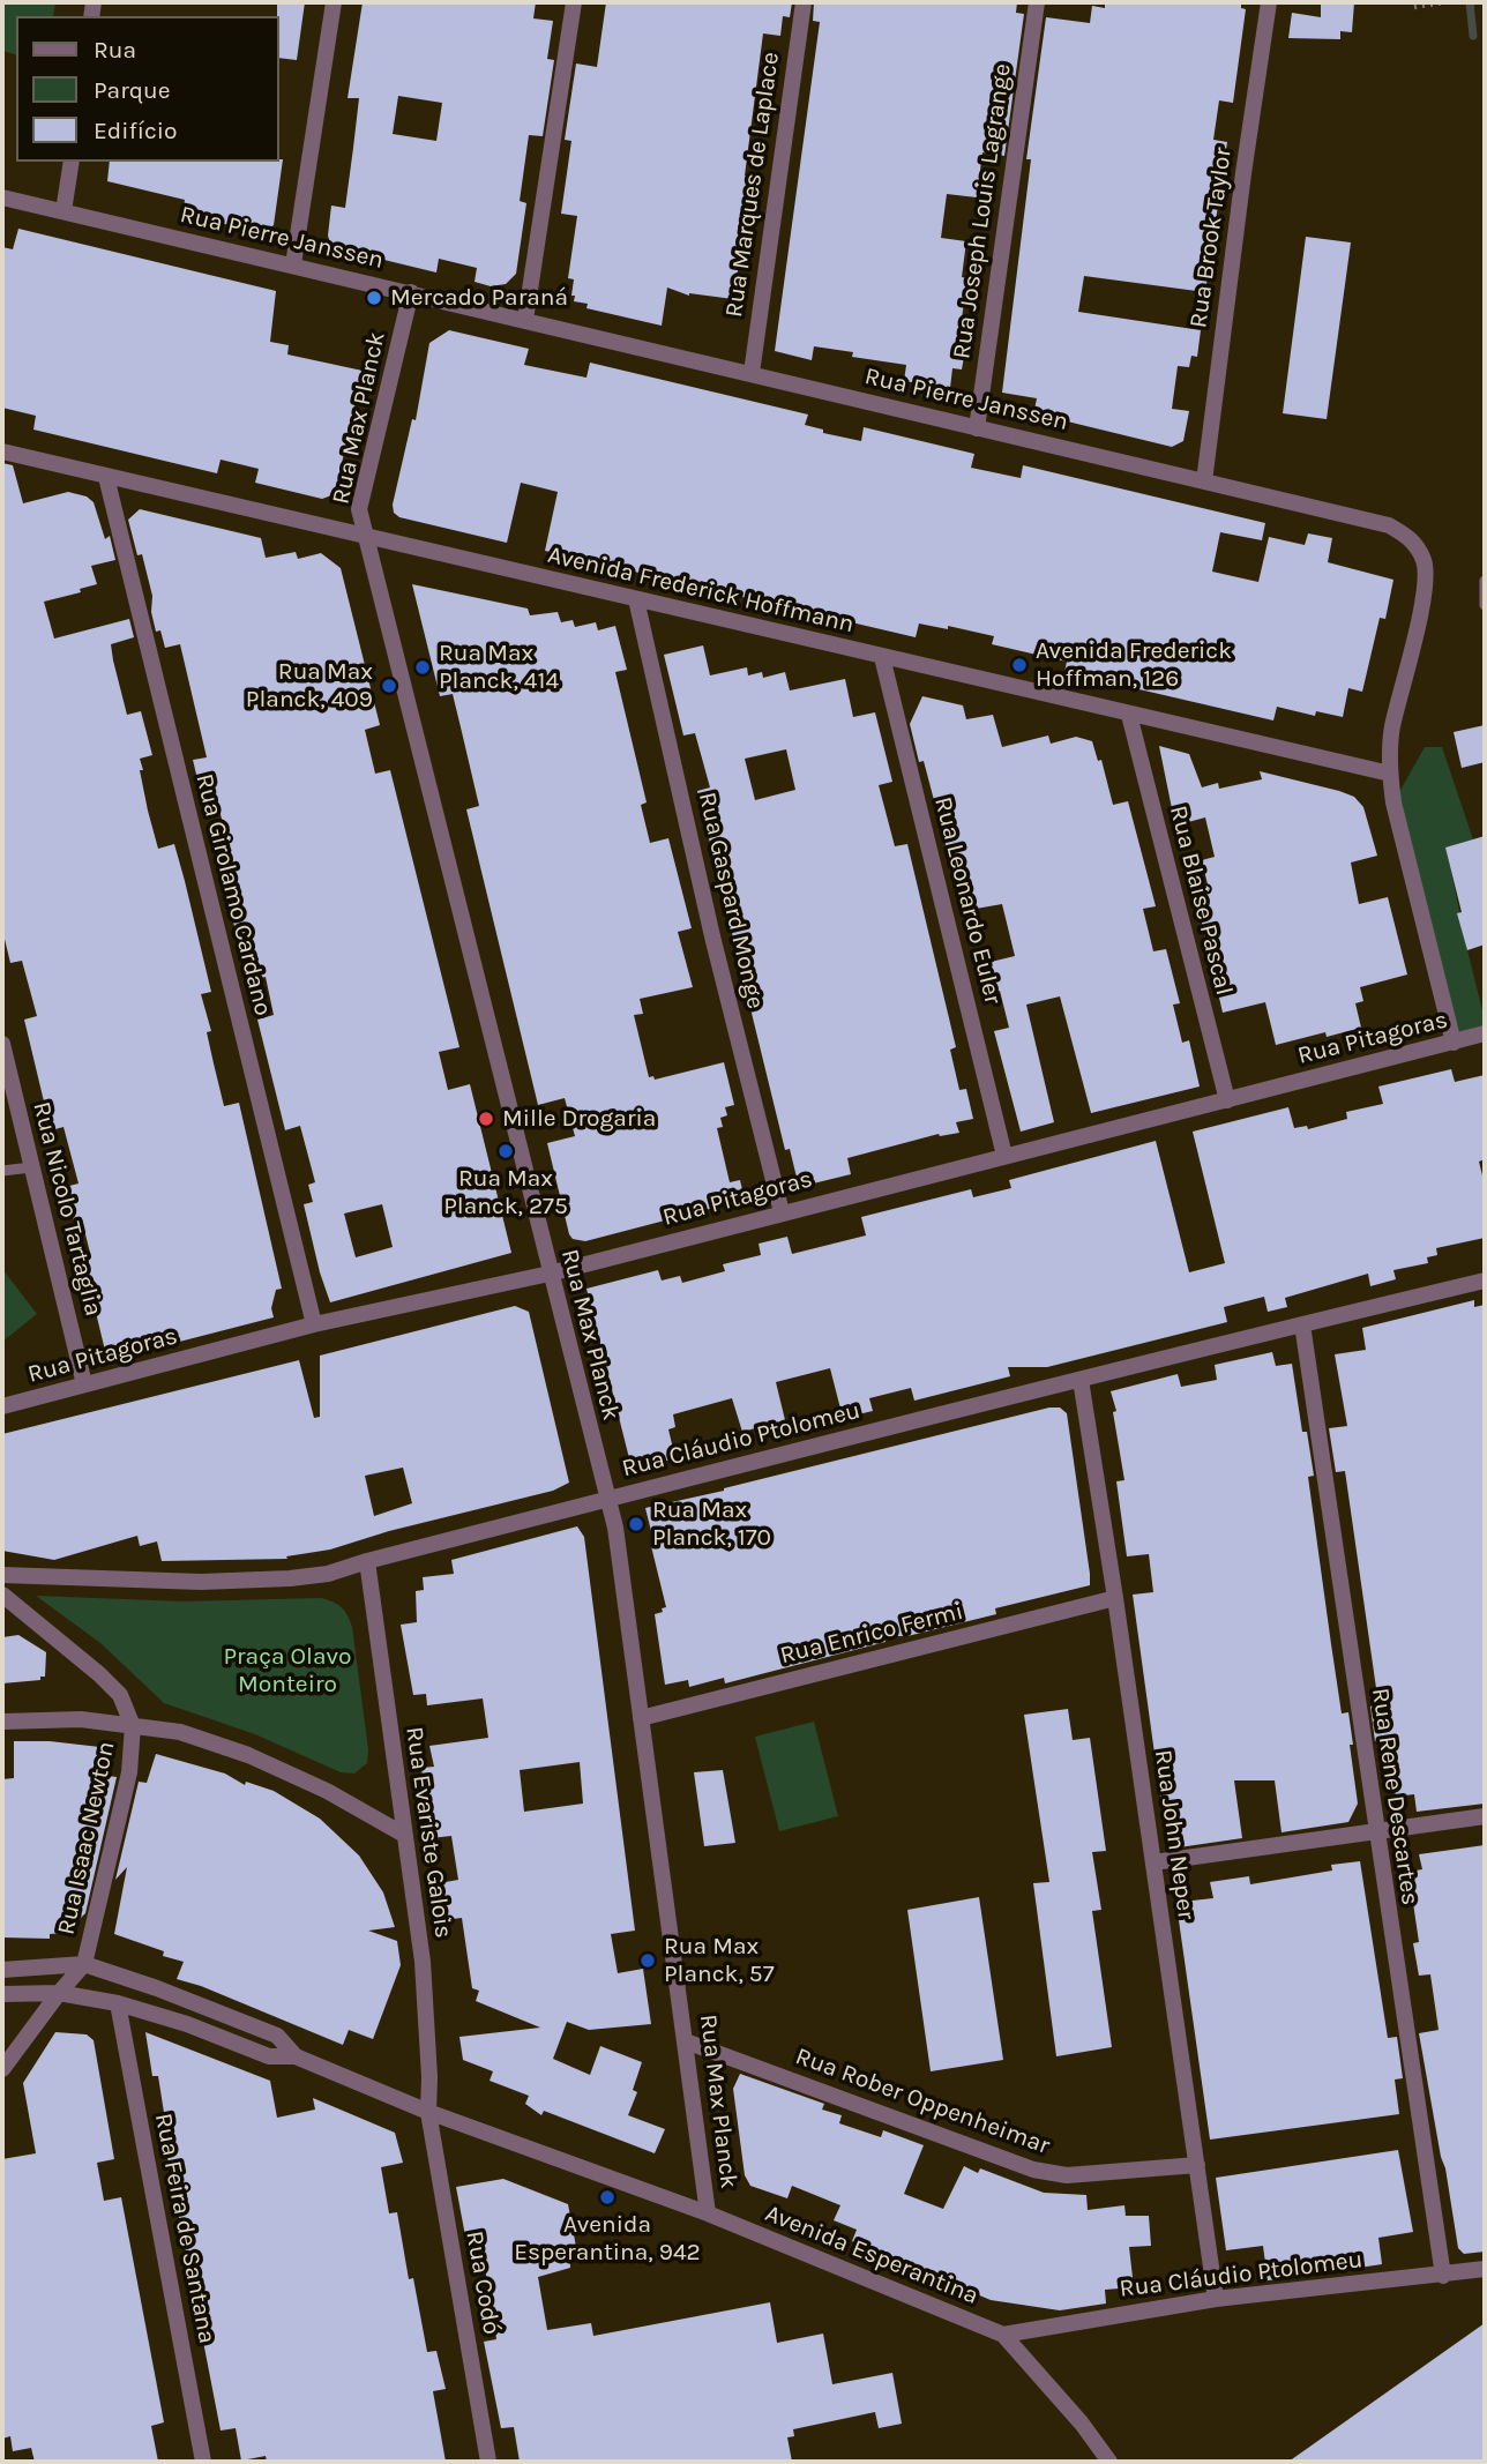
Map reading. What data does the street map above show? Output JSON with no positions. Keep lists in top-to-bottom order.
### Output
{
  "streets": {
    "street": [
      "Rua Marques de Laplace",
      "Rua Joseph Louis Lagrange",
      "Rua Pierre Janssen",
      "Rua Brook Taylor",
      "Rua Max Planck",
      "Avenida Frederick Hoffmann",
      "Rua Girolamo Cardano",
      "Rua Gaspard Monge",
      "Rua Leonardo Euler",
      "Rua Blaise Pascal",
      "Rua Pitagoras",
      "Rua Nicolo Tartaglia",
      "Rua Cláudio Ptolomeu",
      "Rua Enrico Fermi",
      "Rua Rene Descartes",
      "Rua Evariste Galois",
      "Rua John Neper",
      "Rua Isaac Newton",
      "Rua Rober Oppenheimar",
      "Rua Feira de Santana",
      "Avenida Esperantina",
      "Rua Codó"
    ]
  },
  "crossings": [
    ["Rua Marques de Laplace", "Rua Pierre Janssen"],
    ["Rua Joseph Louis Lagrange", "Rua Pierre Janssen"],
    ["Rua Pierre Janssen", "Rua Brook Taylor"],
    ["Rua Pierre Janssen", "Rua Max Planck"],
    ["Rua Pierre Janssen", "Avenida Frederick Hoffmann"],
    ["Rua Pierre Janssen", "Rua Pitagoras"],
    ["Rua Max Planck", "Avenida Frederick Hoffmann"],
    ["Rua Max Planck", "Rua Pitagoras"],
    ["Rua Max Planck", "Rua Cláudio Ptolomeu"],
    ["Rua Max Planck", "Rua Enrico Fermi"],
    ["Rua Max Planck", "Rua Rober Oppenheimar"],
    ["Rua Max Planck", "Avenida Esperantina"],
    ["Avenida Frederick Hoffmann", "Rua Girolamo Cardano"],
    ["Avenida Frederick Hoffmann", "Rua Gaspard Monge"],
    ["Avenida Frederick Hoffmann", "Rua Leonardo Euler"],
    ["Avenida Frederick Hoffmann", "Rua Blaise Pascal"],
    ["Rua Girolamo Cardano", "Rua Pitagoras"],
    ["Rua Gaspard Monge", "Rua Pitagoras"],
    ["Rua Leonardo Euler", "Rua Pitagoras"],
    ["Rua Blaise Pascal", "Rua Pitagoras"],
    ["Rua Pitagoras", "Rua Nicolo Tartaglia"],
    ["Rua Cláudio Ptolomeu", "Rua Rene Descartes"],
    ["Rua Cláudio Ptolomeu", "Rua Evariste Galois"],
    ["Rua Cláudio Ptolomeu", "Rua John Neper"],
    ["Rua Cláudio Ptolomeu", "Avenida Esperantina"],
    ["Rua Enrico Fermi", "Rua John Neper"],
    ["Rua Evariste Galois", "Avenida Esperantina"],
    ["Rua Evariste Galois", "Rua Codó"],
    ["Rua John Neper", "Rua Rober Oppenheimar"],
    ["Rua Isaac Newton", "Avenida Esperantina"],
    ["Rua Feira de Santana", "Avenida Esperantina"],
    ["Avenida Esperantina", "Rua Codó"]
  ],
  "parks": ["Praça Olavo Monteiro"],
  "places": [
    "Mercado Paraná",
    "Avenida Frederick Hoffman, 126",
    "Rua Max Planck, 414",
    "Rua Max Planck, 409",
    "Mille Drogaria",
    "Rua Max Planck, 275",
    "Rua Max Planck, 170",
    "Rua Max Planck, 57",
    "Avenida Esperantina, 942"
  ],
  "legend": ["Rua", "Parque", "Edifício"]
}
